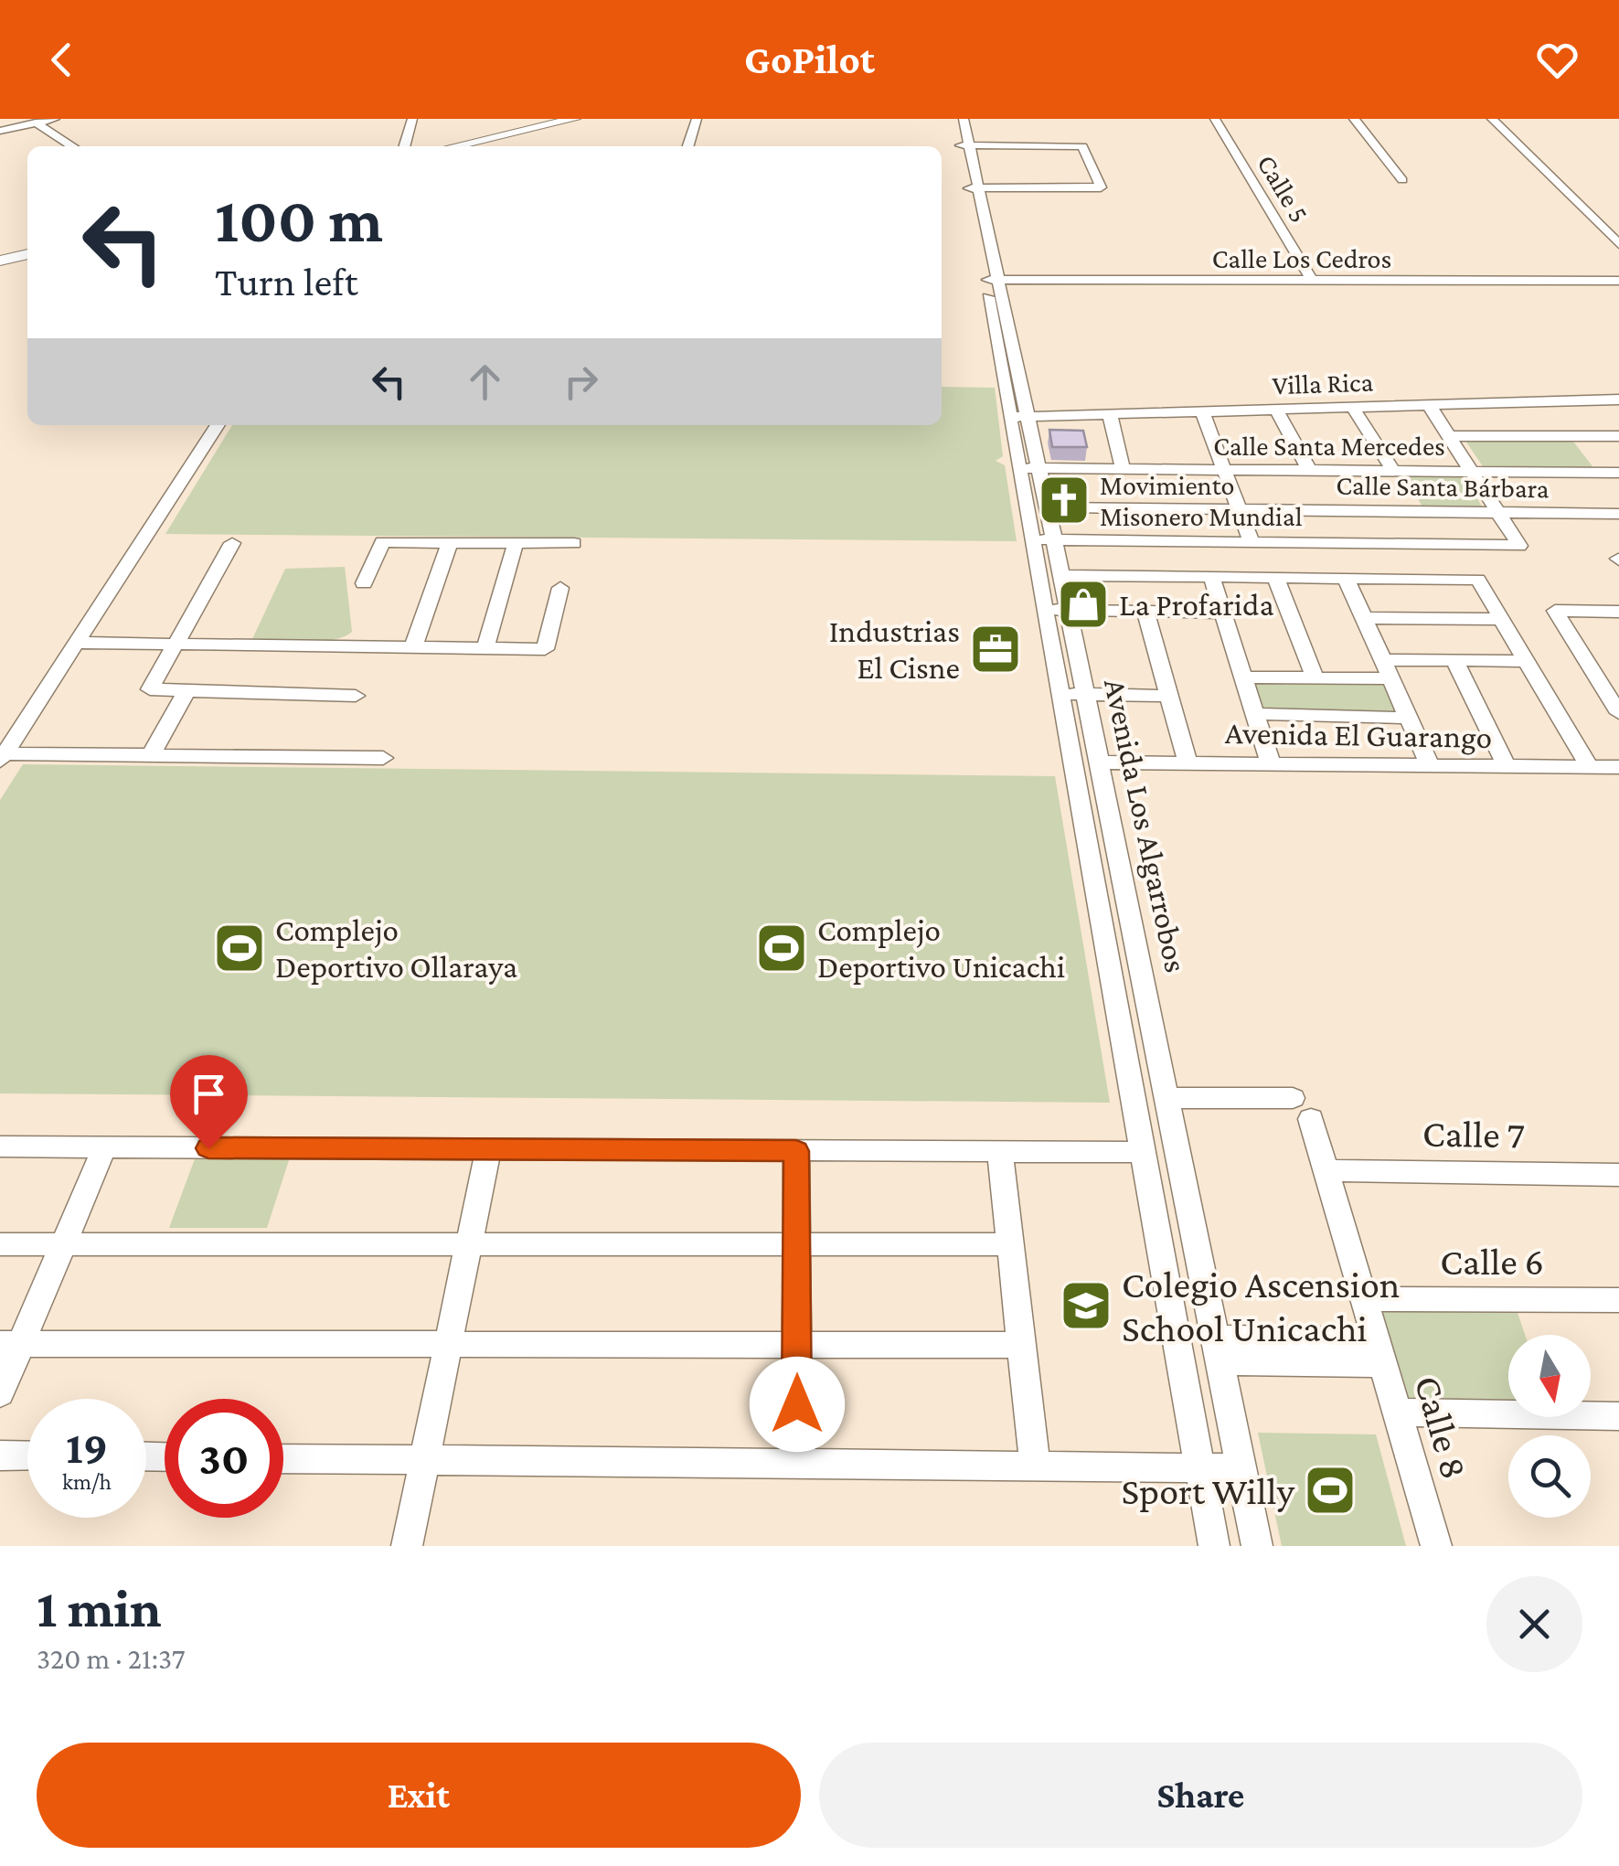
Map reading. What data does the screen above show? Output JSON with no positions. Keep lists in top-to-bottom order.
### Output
{
  "streets": {
    "street": [
      "Calle 5",
      "Calle Los Cedros",
      "Villa Rica",
      "Calle Santa Mercedes",
      "Calle Santa Bárbara",
      "Avenida El Guarango",
      "Avenida Los Algarrobos",
      "Calle 7",
      "Calle 6",
      "Calle 8"
    ]
  },
  "crossings": [
    ["Calle 5", "Calle Los Cedros"],
    ["Calle Los Cedros", "Avenida Los Algarrobos"],
    ["Villa Rica", "Avenida Los Algarrobos"],
    ["Calle Santa Mercedes", "Avenida Los Algarrobos"],
    ["Calle Santa Bárbara", "Avenida Los Algarrobos"],
    ["Avenida El Guarango", "Avenida Los Algarrobos"],
    ["Avenida Los Algarrobos", "Calle 8"],
    ["Calle 7", "Calle 8"],
    ["Calle 6", "Calle 8"]
  ],
  "places": {
    "church": ["Movimiento Misonero Mundial"],
    "shop": ["La Profarida"],
    "office": ["Industrias El Cisne"],
    "sports": ["Complejo Deportivo Ollaraya", "Complejo Deportivo Unicachi", "Sport Willy"],
    "school or university": ["Colegio Ascension School Unicachi"]
  },
  "north": "bottom",
  "page": {
    "header": "GoPilot",
    "turn": ["100 m", "Turn left"],
    "speed": "19 km/h",
    "limit": "30",
    "heading": ["1 min", "320 m · 21:37"],
    "buttons": ["Exit", "Share"]
  }
}
